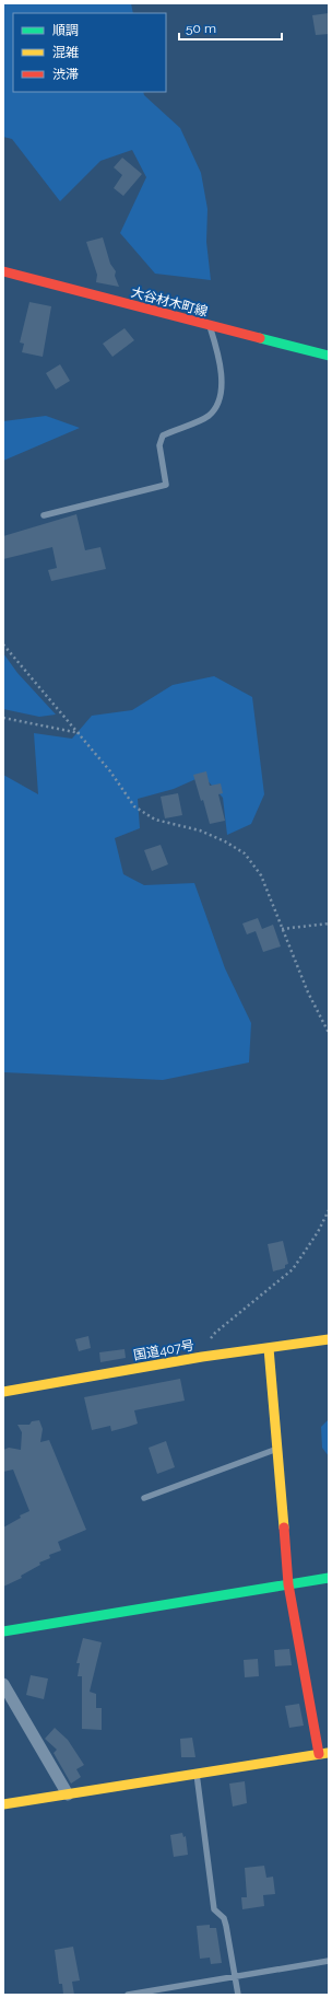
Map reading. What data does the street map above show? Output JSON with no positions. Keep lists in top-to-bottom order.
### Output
{
  "streets": {
    "main road": ["大谷材木町線", "国道407号"]
  },
  "legend": ["順調", "混雑", "渋滞"],
  "scale_bar": "50 m"
}
